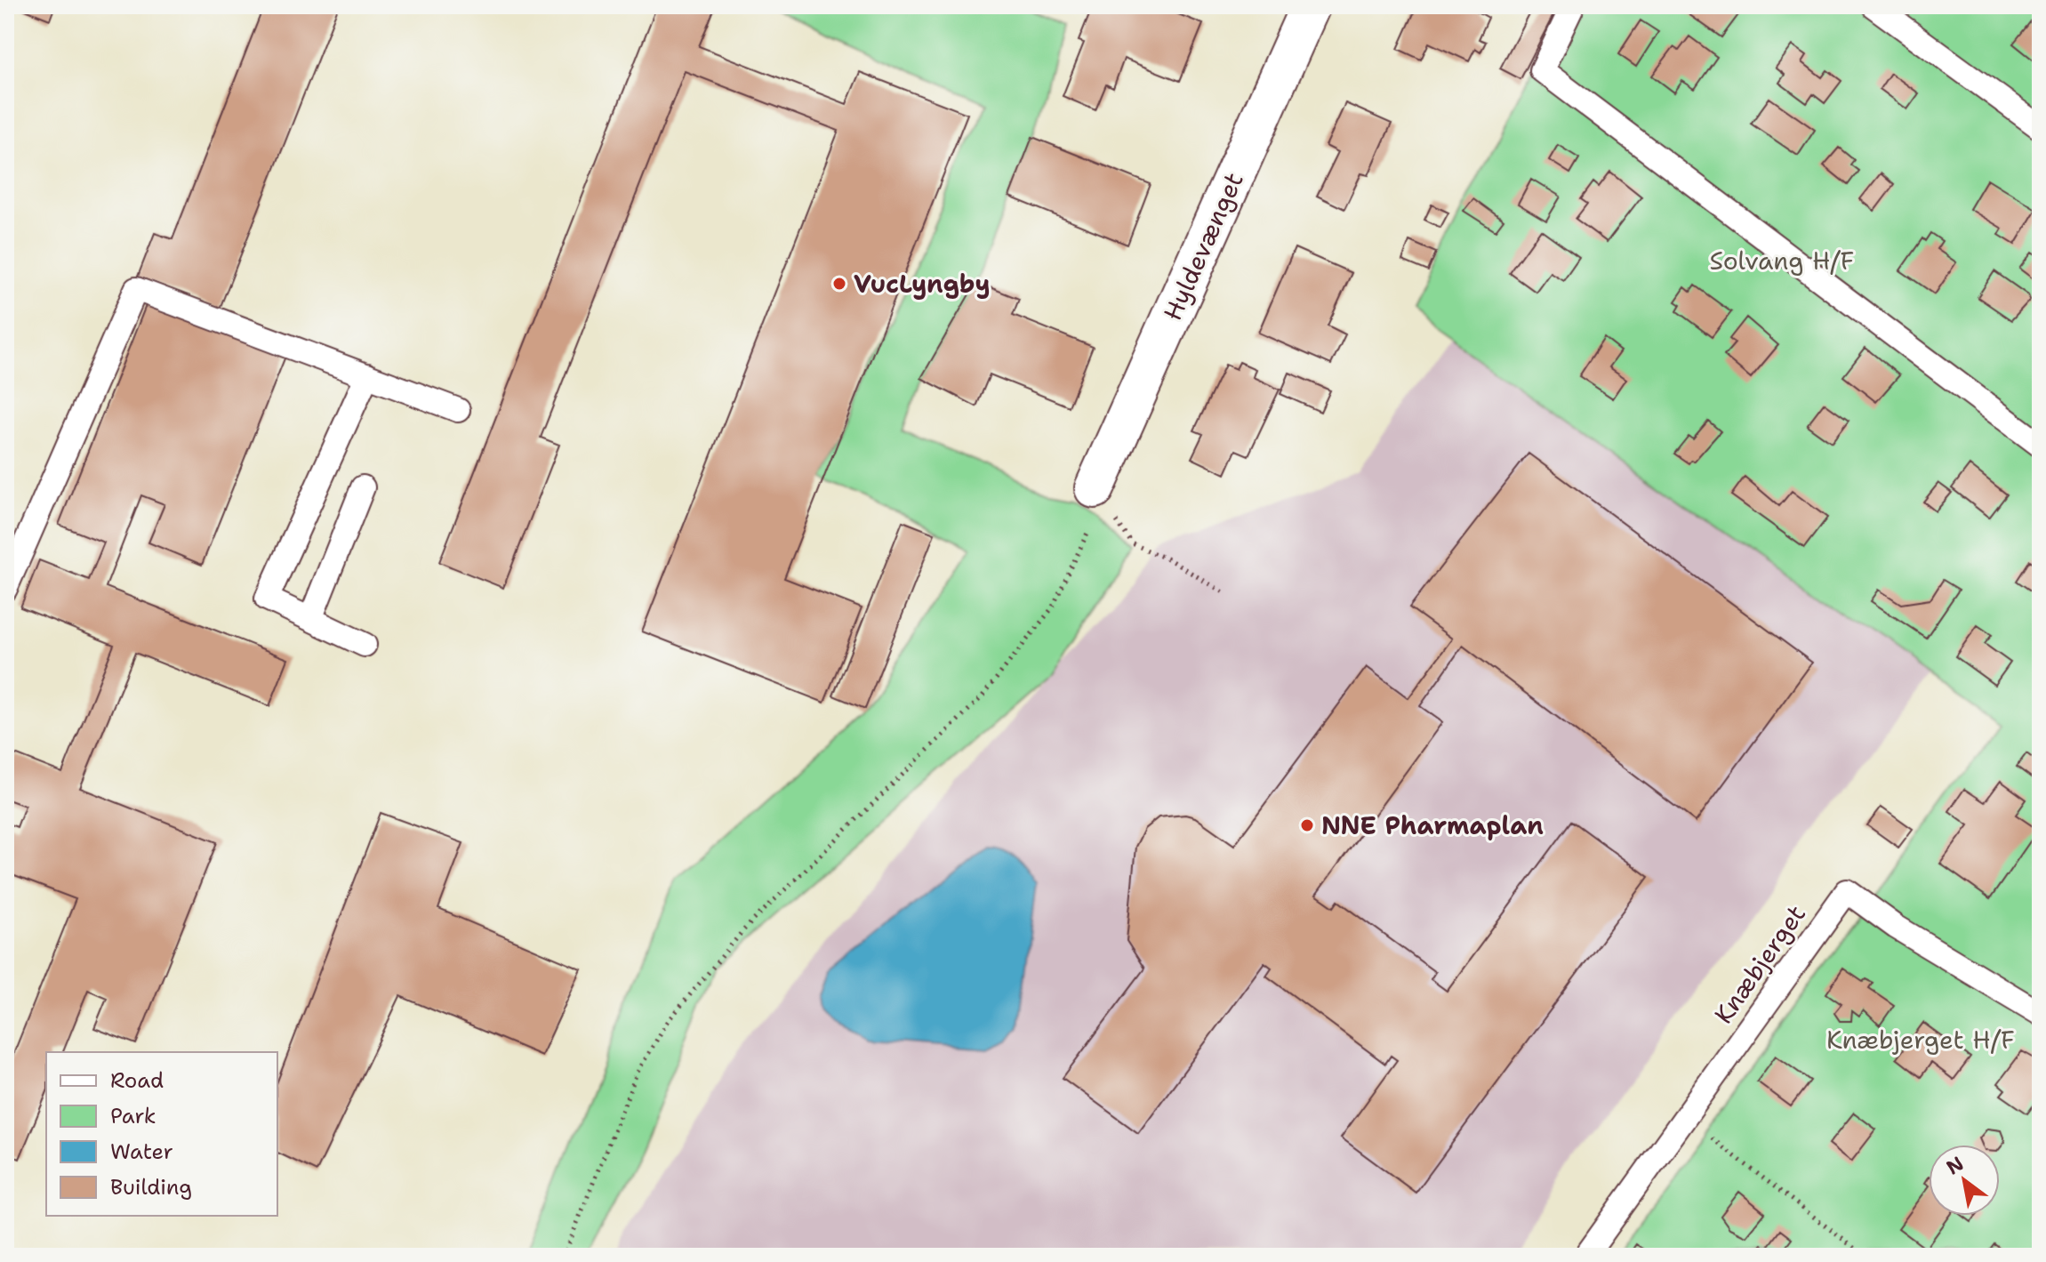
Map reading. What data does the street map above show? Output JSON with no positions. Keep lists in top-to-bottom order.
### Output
{
  "streets": {
    "street": ["Hyldevænget"],
    "lane": ["Knæbjerget"]
  },
  "parks": ["Solvang H/F", "Knæbjerget H/F"],
  "places": ["VucLyngby", "NNE Pharmaplan"],
  "legend": [
    "Road",
    "Park",
    "Water",
    "Building"
  ],
  "north": "top left"
}
